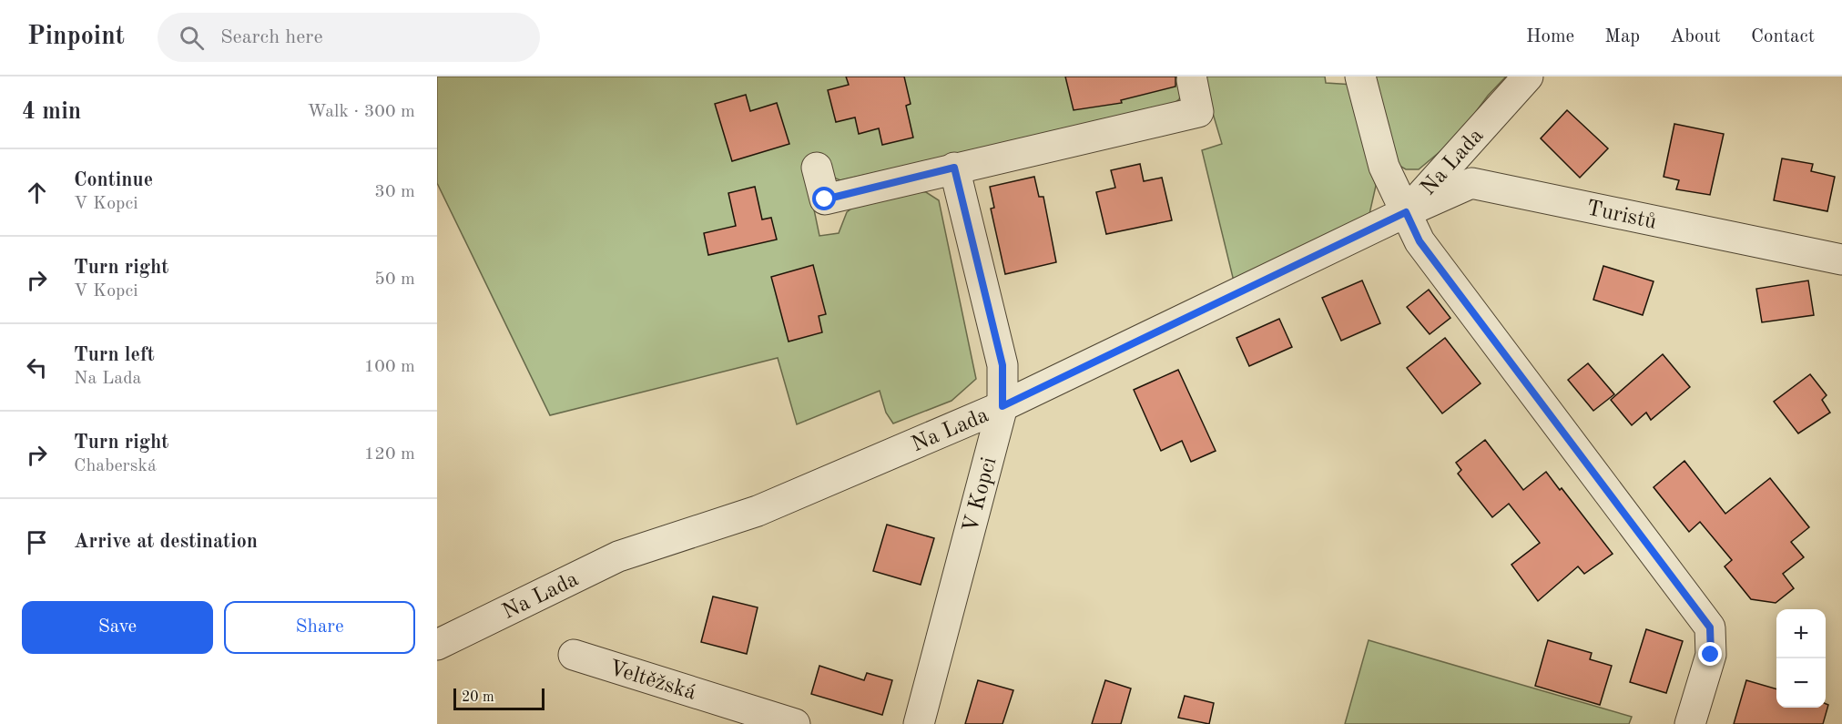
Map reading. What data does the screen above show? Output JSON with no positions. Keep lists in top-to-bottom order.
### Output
{
  "streets": {
    "street": [
      "Na Lada",
      "Turistů",
      "V Kopci",
      "Veltěžská"
    ]
  },
  "crossings": [
    ["Na Lada", "Turistů"],
    ["Na Lada", "V Kopci"]
  ],
  "scale_bar": "20 m",
  "page": {
    "header": "Pinpoint",
    "search": "Search here",
    "nav": [
      "Home",
      "Map",
      "About",
      "Contact"
    ],
    "heading": ["4 min", "Walk · 300 m"],
    "list": [
      ["Continue", "V Kopci", "30 m"],
      ["Turn right", "V Kopci", "50 m"],
      ["Turn left", "Na Lada", "100 m"],
      ["Turn right", "Chaberská", "120 m"],
      "Arrive at destination"
    ],
    "buttons": ["Save", "Share"],
    "map_buttons": ["+", "−"],
    "scale": "20 m"
  }
}
